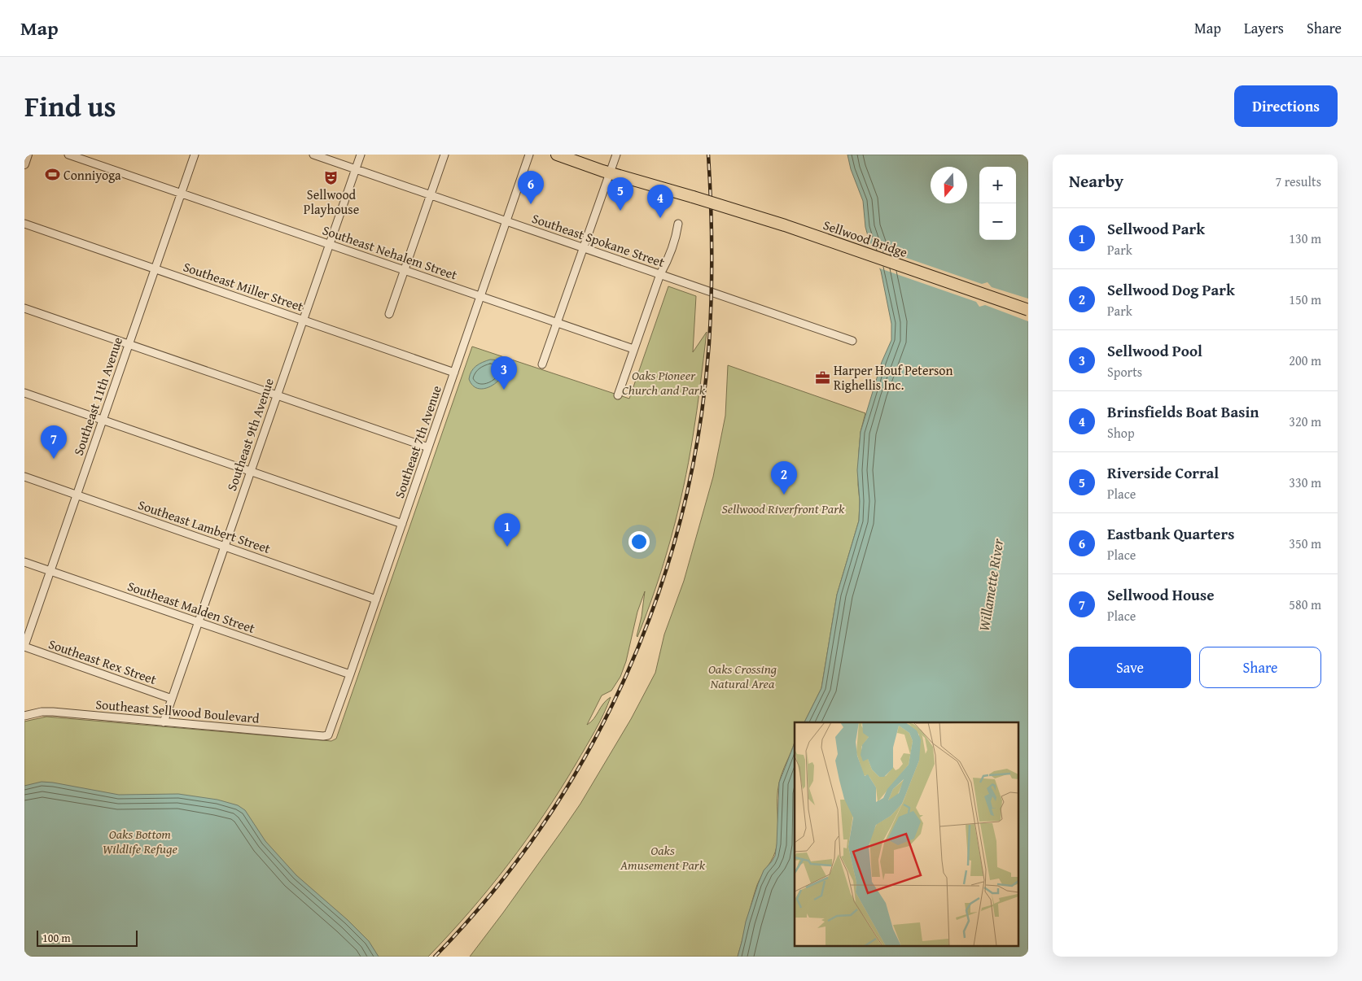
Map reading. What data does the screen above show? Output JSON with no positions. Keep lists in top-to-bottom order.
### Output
{
  "streets": {
    "main road": ["Sellwood Bridge"],
    "street": [
      "Southeast Spokane Street",
      "Southeast Nehalem Street",
      "Southeast Miller Street",
      "Southeast 11th Avenue",
      "Southeast 9th Avenue",
      "Southeast 7th Avenue",
      "Southeast Lambert Street",
      "Southeast Malden Street",
      "Southeast Rex Street",
      "Southeast Sellwood Boulevard"
    ]
  },
  "crossings": [
    ["Southeast Spokane Street", "Southeast 9th Avenue"],
    ["Southeast Spokane Street", "Southeast 7th Avenue"],
    ["Southeast Nehalem Street", "Southeast 11th Avenue"],
    ["Southeast Nehalem Street", "Southeast 9th Avenue"],
    ["Southeast Nehalem Street", "Southeast 7th Avenue"],
    ["Southeast Miller Street", "Southeast 11th Avenue"],
    ["Southeast Miller Street", "Southeast 9th Avenue"],
    ["Southeast Miller Street", "Southeast 7th Avenue"],
    ["Southeast 11th Avenue", "Southeast Lambert Street"],
    ["Southeast 11th Avenue", "Southeast Malden Street"],
    ["Southeast 11th Avenue", "Southeast Rex Street"],
    ["Southeast 9th Avenue", "Southeast Lambert Street"],
    ["Southeast 9th Avenue", "Southeast Malden Street"],
    ["Southeast 9th Avenue", "Southeast Rex Street"],
    ["Southeast 9th Avenue", "Southeast Sellwood Boulevard"],
    ["Southeast 7th Avenue", "Southeast Lambert Street"],
    ["Southeast 7th Avenue", "Southeast Malden Street"],
    ["Southeast 7th Avenue", "Southeast Sellwood Boulevard"]
  ],
  "water": ["Willamette River"],
  "parks": [
    "Oaks Pioneer Church and Park",
    "Sellwood Riverfront Park",
    "Oaks Crossing Natural Area",
    "Oaks Bottom Wildlife Refuge",
    "Oaks Amusement Park"
  ],
  "places": {
    "sports": ["Conniyoga"],
    "theatre": ["Sellwood Playhouse"],
    "office": ["Harper Houf Peterson Righellis Inc."]
  },
  "scale_bar": "100 m",
  "north": "bottom",
  "page": {
    "header": "Map",
    "nav": ["Map", "Layers", "Share"],
    "title": "Find us",
    "buttons": [
      "Directions",
      ["Save", "Share"]
    ],
    "heading": ["Nearby", "7 results"],
    "map_buttons": ["+", "−"],
    "pins": [
      "6",
      "5",
      "4",
      "3",
      "7",
      "2",
      "1"
    ],
    "list": [
      {
        "mark": "1",
        "name": "Sellwood Park",
        "note": "Park",
        "value": "130 m"
      },
      {
        "mark": "2",
        "name": "Sellwood Dog Park",
        "note": "Park",
        "value": "150 m"
      },
      {
        "mark": "3",
        "name": "Sellwood Pool",
        "note": "Sports",
        "value": "200 m"
      },
      {
        "mark": "4",
        "name": "Brinsfields Boat Basin",
        "note": "Shop",
        "value": "320 m"
      },
      {
        "mark": "5",
        "name": "Riverside Corral",
        "note": "Place",
        "value": "330 m"
      },
      {
        "mark": "6",
        "name": "Eastbank Quarters",
        "note": "Place",
        "value": "350 m"
      },
      {
        "mark": "7",
        "name": "Sellwood House",
        "note": "Place",
        "value": "580 m"
      }
    ],
    "scale": "100 m"
  }
}
